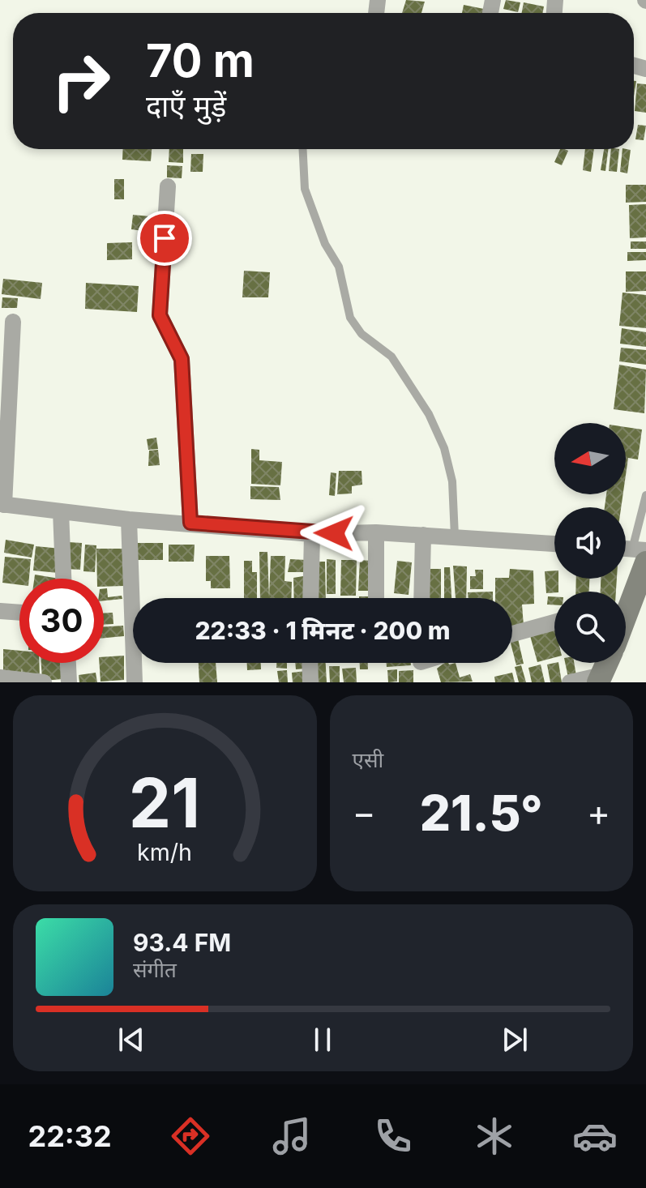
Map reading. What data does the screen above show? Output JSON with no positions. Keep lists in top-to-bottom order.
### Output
{
  "north": "left",
  "page": {
    "turn": ["70 m", "दाएँ मुड़ें"],
    "limit": "30",
    "trip": "22:33 · 1 मिनट · 200 m",
    "tile": "एसी",
    "heat": ["−", "21.5°", "+"],
    "song": ["93.4 FM", "संगीत"],
    "tabs": "22:32",
    "gauge": ["21", "km/h"]
  }
}
